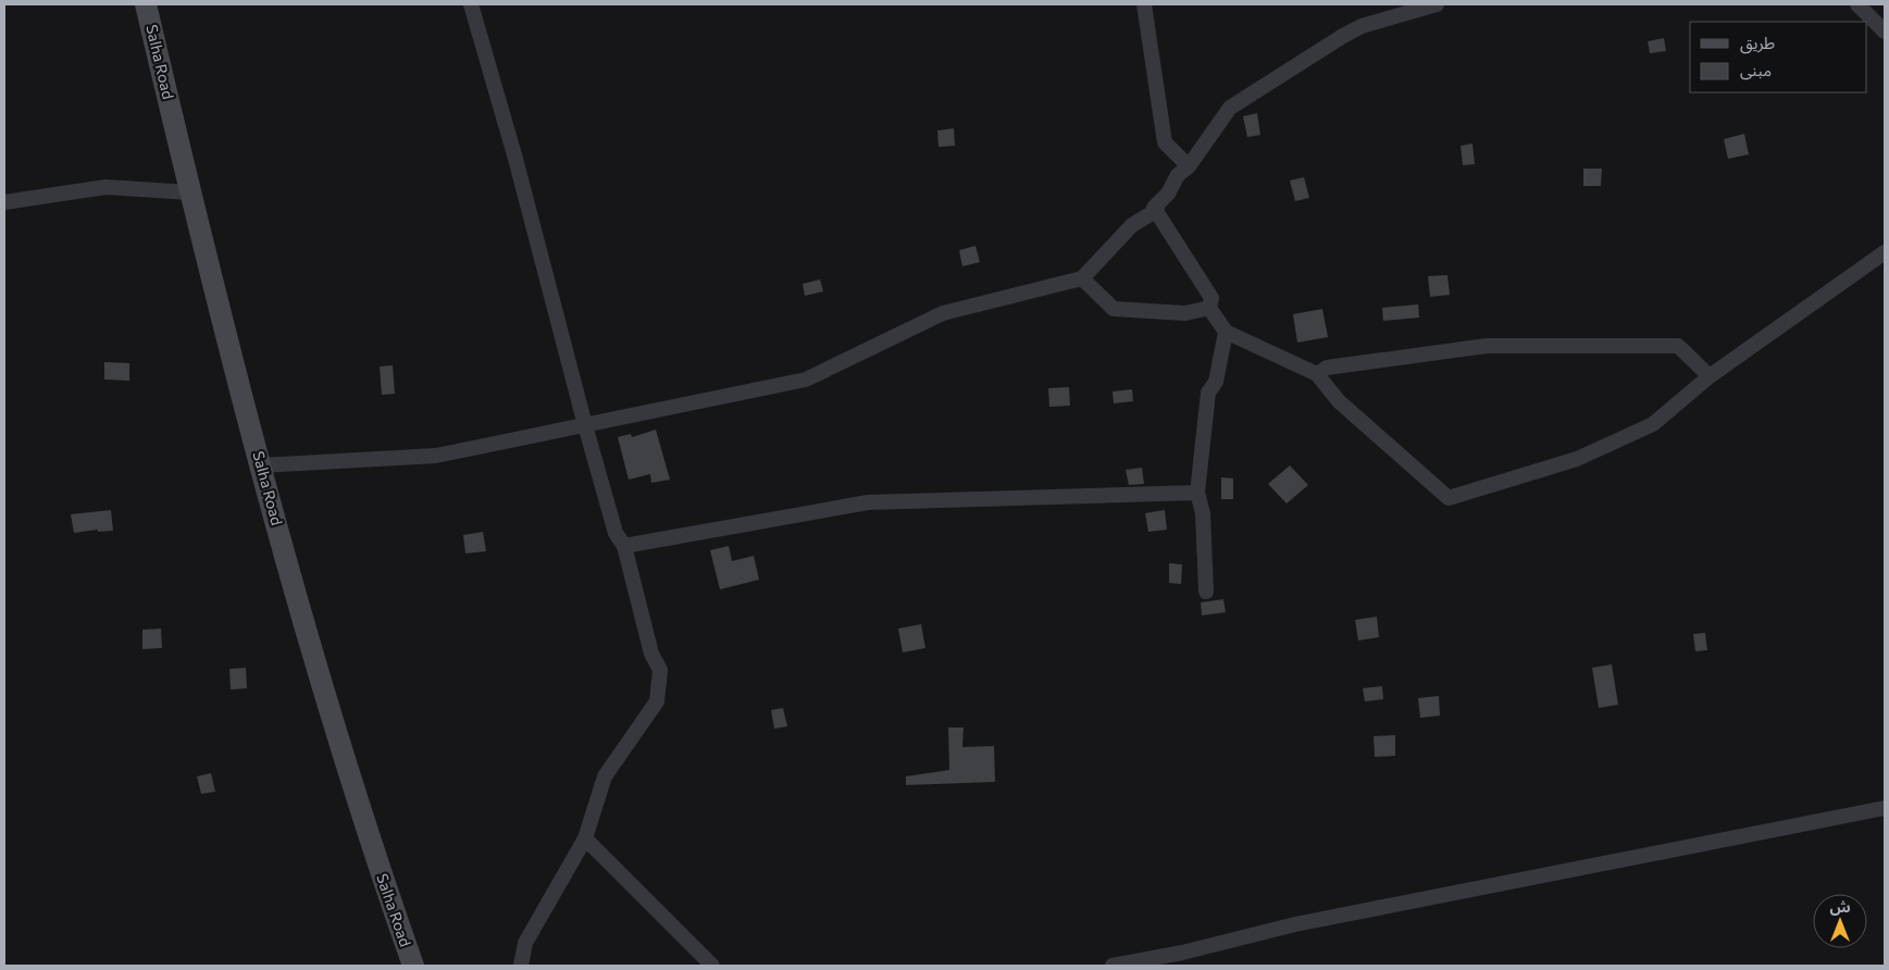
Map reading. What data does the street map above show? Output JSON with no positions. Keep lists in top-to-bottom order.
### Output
{
  "streets": {
    "main road": ["Salha Road"]
  },
  "legend": ["طريق", "مبنى"],
  "north": "top"
}
